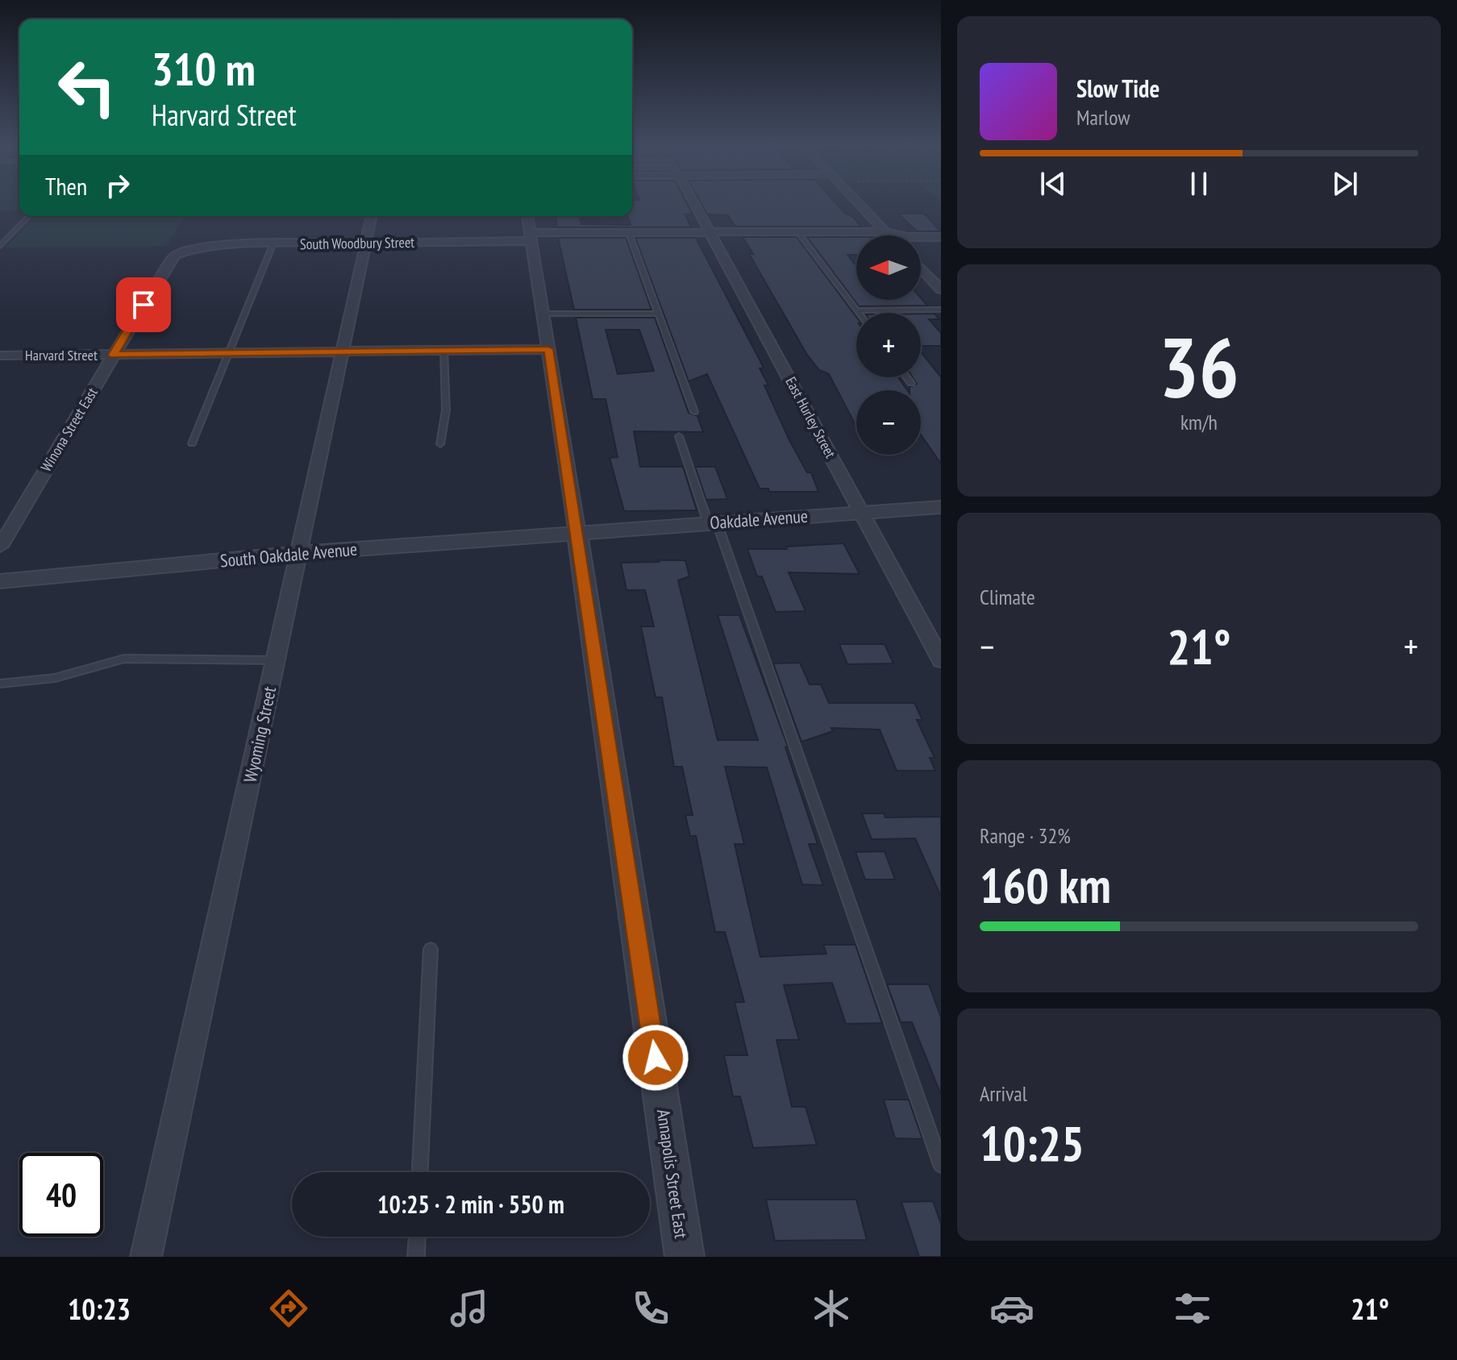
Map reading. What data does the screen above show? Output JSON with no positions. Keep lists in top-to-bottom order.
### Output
{
  "streets": {
    "street": [
      "South Woodbury Street",
      "Harvard Street",
      "East Hurley Street",
      "Winona Street East",
      "Oakdale Avenue",
      "South Oakdale Avenue",
      "Wyoming Street",
      "Annapolis Street East"
    ]
  },
  "crossings": [
    ["South Woodbury Street", "East Hurley Street"],
    ["South Woodbury Street", "Winona Street East"],
    ["South Woodbury Street", "Wyoming Street"],
    ["South Woodbury Street", "Annapolis Street East"],
    ["Harvard Street", "Winona Street East"],
    ["Harvard Street", "Wyoming Street"],
    ["Harvard Street", "Annapolis Street East"],
    ["East Hurley Street", "Oakdale Avenue"],
    ["Oakdale Avenue", "South Oakdale Avenue"],
    ["Oakdale Avenue", "Annapolis Street East"],
    ["South Oakdale Avenue", "Wyoming Street"],
    ["South Oakdale Avenue", "Annapolis Street East"]
  ],
  "north": "left",
  "page": {
    "turn": ["310 m", "Harvard Street"],
    "song": ["Slow Tide", "Marlow"],
    "then": "Then",
    "map_buttons": ["+", "−"],
    "tile": [
      ["36", "km/h"],
      "Climate",
      ["Range · 32%", "160 km"],
      ["Arrival", "10:25"]
    ],
    "heat": ["−", "21°", "+"],
    "limit": "40",
    "trip": "10:25 · 2 min · 550 m",
    "tabs": ["10:23", "21°"]
  }
}
